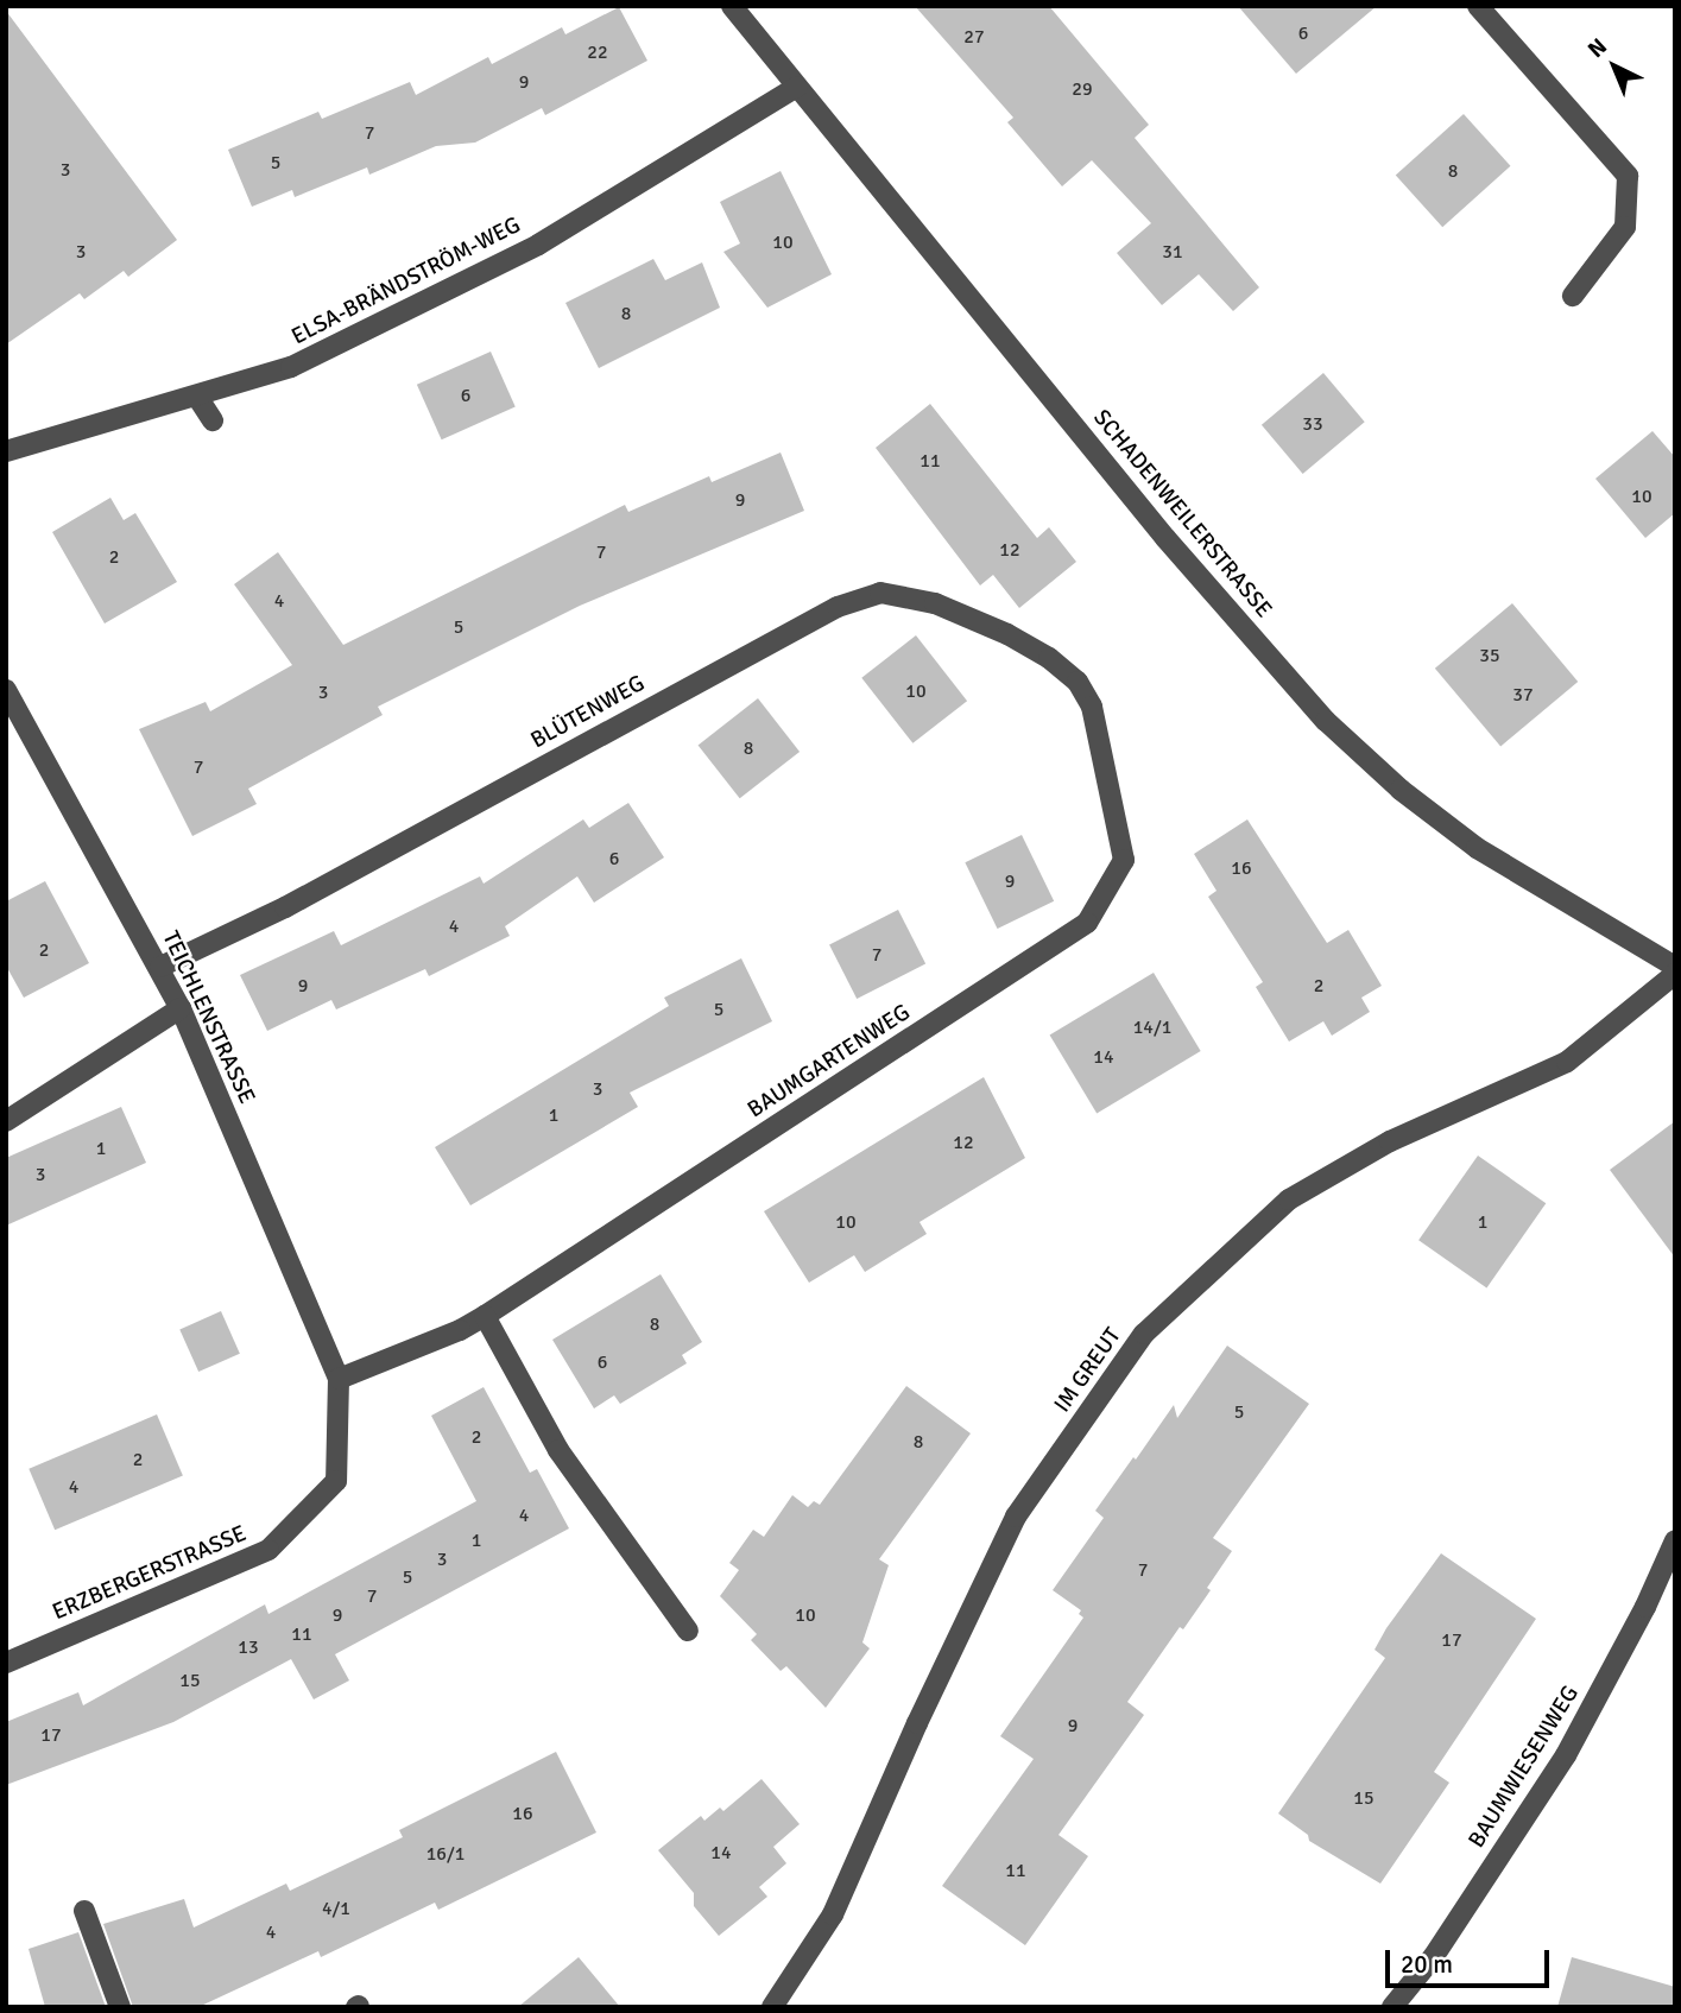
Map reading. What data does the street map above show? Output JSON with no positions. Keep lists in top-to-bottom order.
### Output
{
  "streets": {
    "street": [
      "ELSA-BRÄNDSTRÖM-WEG",
      "SCHADENWEILERSTRASSE",
      "BLÜTENWEG",
      "TEICHLENSTRASSE",
      "BAUMGARTENWEG",
      "IM GREUT",
      "ERZBERGERSTRASSE",
      "BAUMWIESENWEG"
    ]
  },
  "crossings": [
    ["ELSA-BRÄNDSTRÖM-WEG", "SCHADENWEILERSTRASSE"],
    ["BLÜTENWEG", "TEICHLENSTRASSE"],
    ["BLÜTENWEG", "BAUMGARTENWEG"],
    ["TEICHLENSTRASSE", "BAUMGARTENWEG"],
    ["TEICHLENSTRASSE", "ERZBERGERSTRASSE"],
    ["BAUMGARTENWEG", "ERZBERGERSTRASSE"]
  ],
  "house_numbers": [
    "6",
    "27",
    "22",
    "9",
    "29",
    "7",
    "5",
    "3",
    "8",
    "10",
    "3",
    "31",
    "8",
    "6",
    "33",
    "11",
    "10",
    "9",
    "12",
    "7",
    "2",
    "4",
    "5",
    "35",
    "10",
    "3",
    "37",
    "8",
    "7",
    "6",
    "16",
    "9",
    "4",
    "2",
    "7",
    "9",
    "2",
    "5",
    "14/1",
    "14",
    "3",
    "1",
    "12",
    "1",
    "3",
    "10",
    "1",
    "8",
    "6",
    "5",
    "2",
    "8",
    "2",
    "4",
    "4",
    "1",
    "3",
    "7",
    "5",
    "7",
    "9",
    "10",
    "11",
    "17",
    "13",
    "15",
    "9",
    "17",
    "15",
    "16",
    "14",
    "16/1",
    "11",
    "4/1",
    "4"
  ],
  "scale_bar": "20 m",
  "north": "top left"
}
